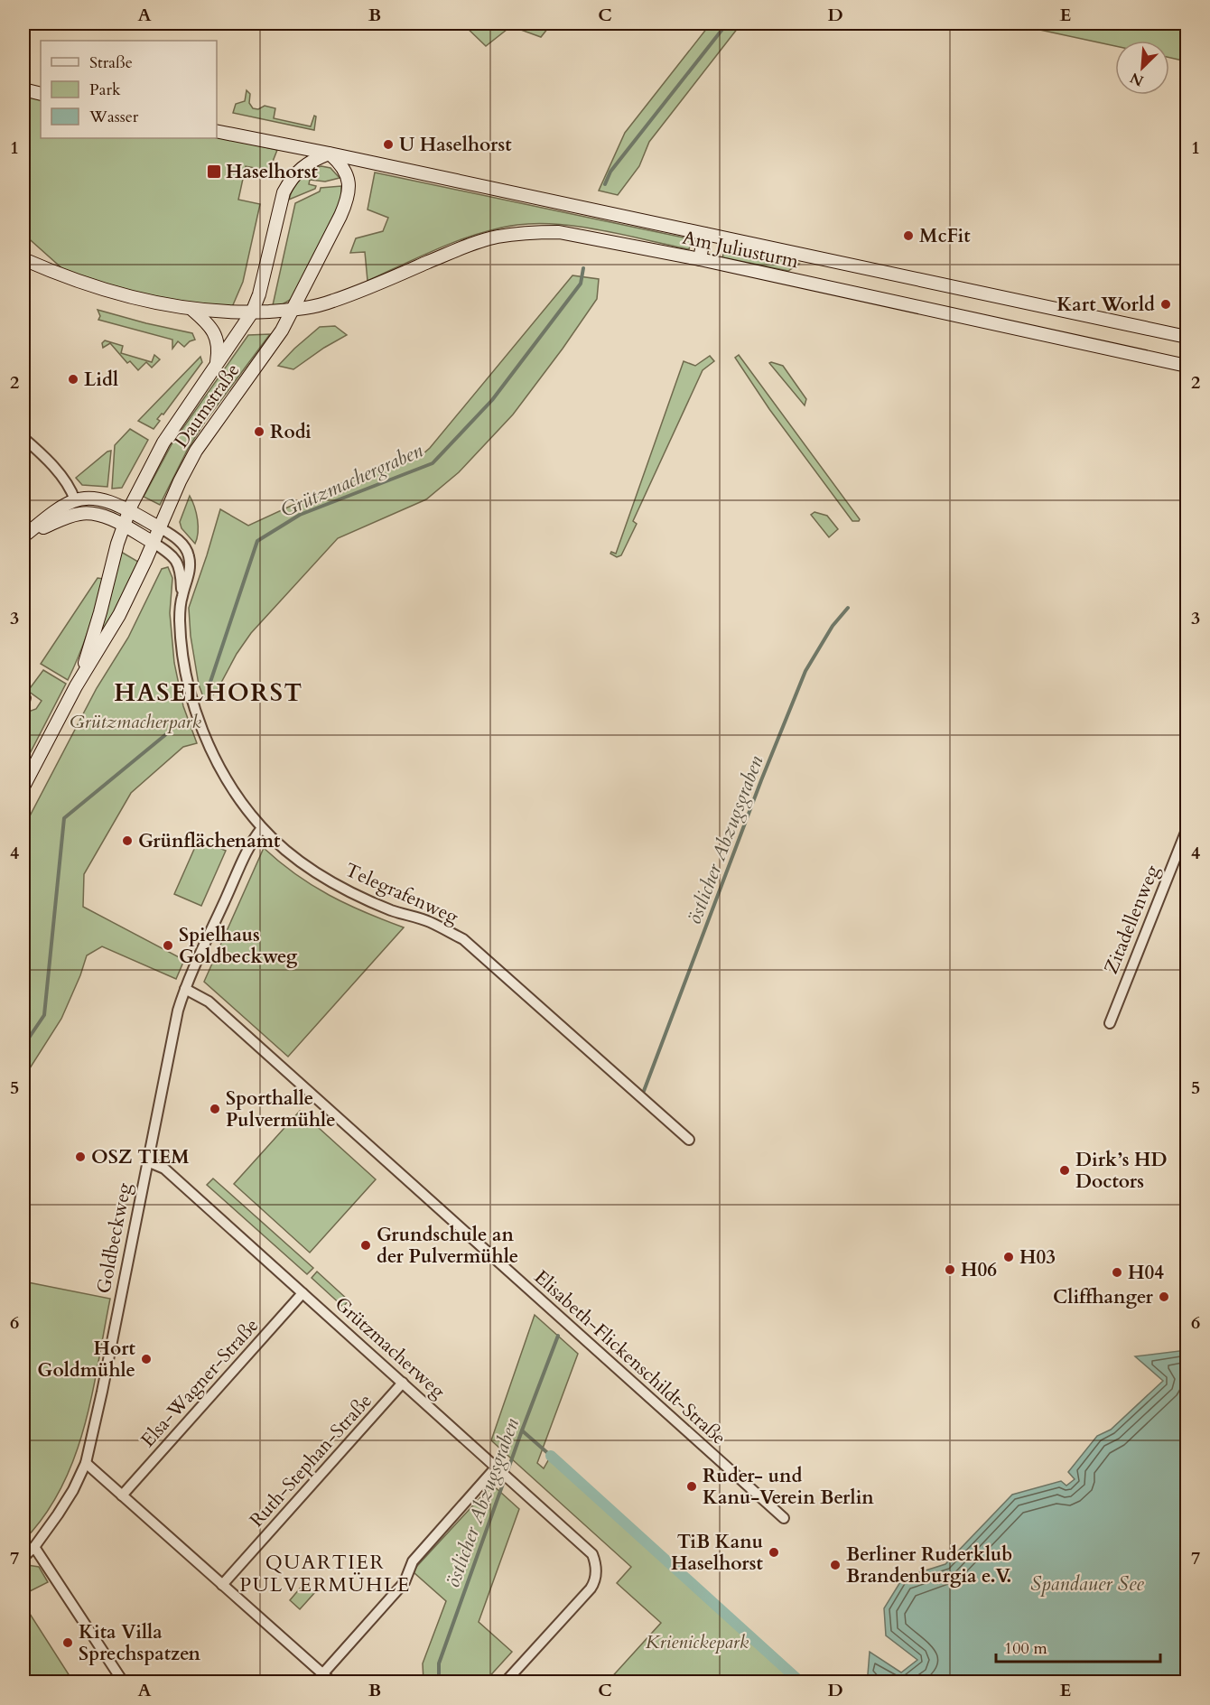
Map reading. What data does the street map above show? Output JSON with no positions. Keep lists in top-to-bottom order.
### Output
{
  "streets": {
    "main road": ["Am Juliusturm", "Daumstraße"],
    "street": [
      "Telegrafenweg",
      "Zitadellenweg",
      "Goldbeckweg",
      "Grützmacherweg",
      "Elisabeth-Flickenschildt-Straße",
      "Elsa-Wagner-Straße",
      "Ruth-Stephan-Straße"
    ]
  },
  "crossings": [
    ["Am Juliusturm", "Daumstraße"],
    ["Daumstraße", "Telegrafenweg"],
    ["Telegrafenweg", "Goldbeckweg"],
    ["Goldbeckweg", "Grützmacherweg"],
    ["Goldbeckweg", "Elisabeth-Flickenschildt-Straße"],
    ["Grützmacherweg", "Elsa-Wagner-Straße"],
    ["Grützmacherweg", "Ruth-Stephan-Straße"]
  ],
  "districts": ["HASELHORST", "QUARTIER PULVERMÜHLE"],
  "water": ["Grützmachergraben", "östlicher Abzugsgraben", "Spandauer See"],
  "parks": ["Grützmacherpark", "Krienickepark"],
  "places": {
    "other": [
      "U Haselhorst",
      "McFit",
      "Kart World",
      "Lidl",
      "Rodi",
      "Grünflächenamt",
      "Spielhaus Goldbeckweg",
      "Sporthalle Pulvermühle",
      "OSZ TIEM",
      "Dirk’s HD Doctors",
      "Grundschule an der Pulvermühle",
      "H03",
      "H06",
      "H04",
      "Cliffhanger",
      "Hort Goldmühle",
      "Ruder- und Kanu-Verein Berlin",
      "TiB Kanu Haselhorst",
      "Berliner Ruderklub Brandenburgia e.V.",
      "Kita Villa Sprechspatzen"
    ],
    "transit": ["Haselhorst"]
  },
  "legend": ["Straße", "Park", "Wasser"],
  "scale_bar": "100 m",
  "north": "bottom left",
  "grid": {
    "columns": [
      "A",
      "B",
      "C",
      "D",
      "E"
    ],
    "rows": [
      "1",
      "2",
      "3",
      "4",
      "5",
      "6",
      "7"
    ]
  }
}
